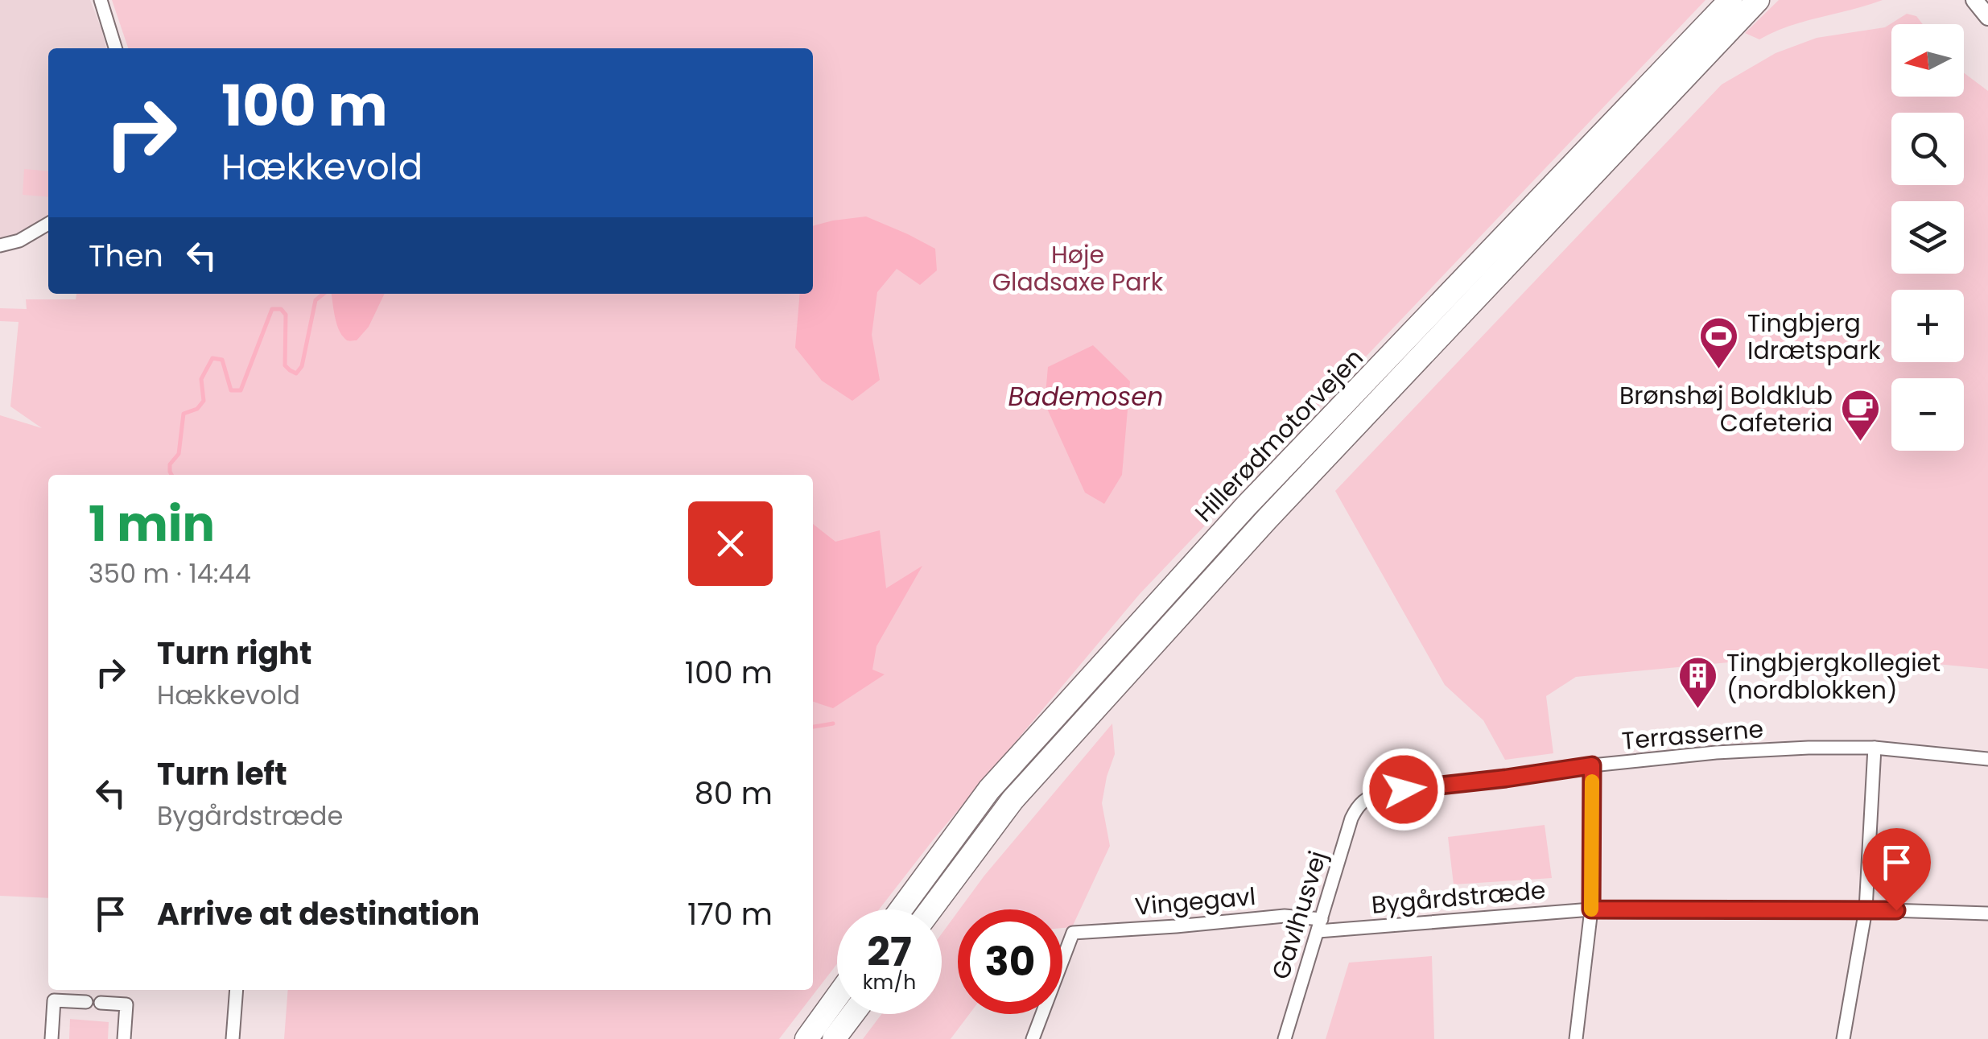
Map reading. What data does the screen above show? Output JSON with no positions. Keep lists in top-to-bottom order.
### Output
{
  "streets": {
    "highway": ["Hillerødmotorvejen"],
    "street": [
      "Terrasserne",
      "Bygårdstræde",
      "Vingegavl",
      "Gavlhusvej"
    ]
  },
  "crossings": [
    ["Terrasserne", "Gavlhusvej"],
    ["Bygårdstræde", "Vingegavl"],
    ["Bygårdstræde", "Gavlhusvej"],
    ["Vingegavl", "Gavlhusvej"]
  ],
  "water": ["Bademosen"],
  "parks": ["Høje Gladsaxe Park"],
  "places": {
    "sports": ["Tingbjerg Idrætspark"],
    "cafe": ["Brønshøj Boldklub Cafeteria"],
    "building": ["Tingbjergkollegiet (nordblokken)"]
  },
  "north": "left",
  "page": {
    "map_buttons": ["+", "−"],
    "turn": ["100 m", "Hækkevold"],
    "then": "Then",
    "heading": ["1 min", "350 m · 14:44"],
    "list": [
      {
        "name": "Turn right",
        "note": "Hækkevold",
        "value": "100 m"
      },
      {
        "name": "Turn left",
        "note": "Bygårdstræde",
        "value": "80 m"
      },
      {
        "name": "Arrive at destination",
        "value": "170 m"
      }
    ],
    "speed": "27 km/h",
    "limit": "30"
  }
}
